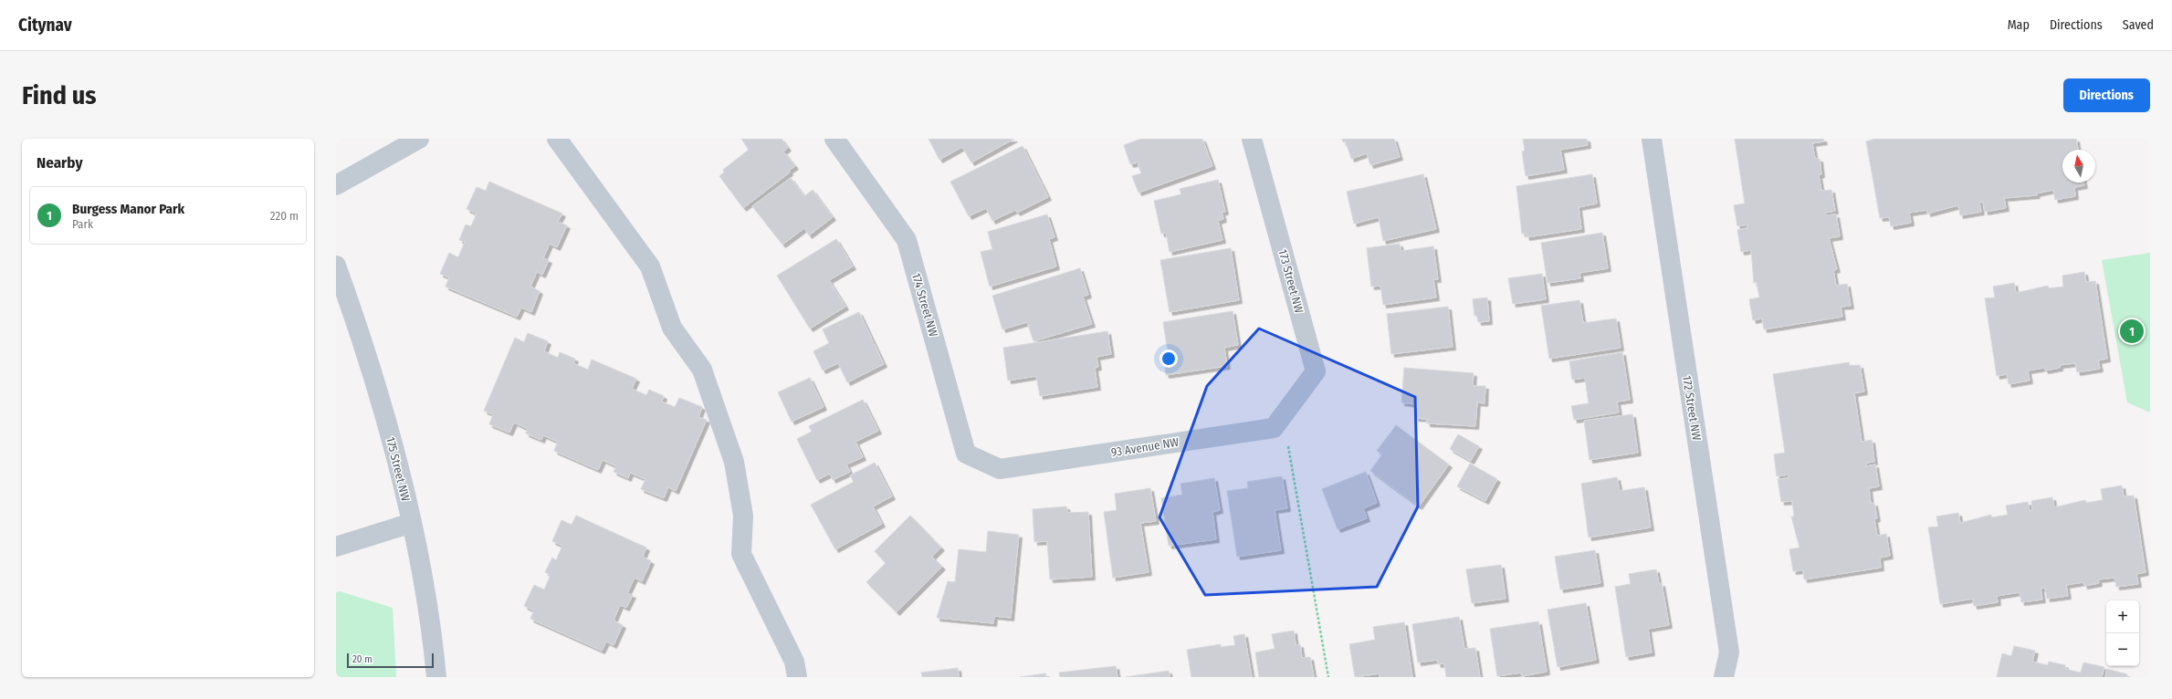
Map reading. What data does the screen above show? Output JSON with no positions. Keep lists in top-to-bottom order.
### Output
{
  "streets": {
    "street": [
      "173 Street NW",
      "174 Street NW",
      "172 Street NW",
      "93 Avenue NW",
      "175 Street NW"
    ]
  },
  "crossings": [
    ["173 Street NW", "93 Avenue NW"],
    ["174 Street NW", "93 Avenue NW"]
  ],
  "scale_bar": "20 m",
  "north": "top",
  "page": {
    "header": "Citynav",
    "nav": ["Map", "Directions", "Saved"],
    "buttons": "Directions",
    "title": "Find us",
    "heading": "Nearby",
    "list": [
      {
        "mark": "1",
        "name": "Burgess Manor Park",
        "note": "Park",
        "value": "220 m"
      }
    ],
    "pins": "1",
    "map_buttons": ["+", "−"],
    "scale": "20 m"
  }
}
